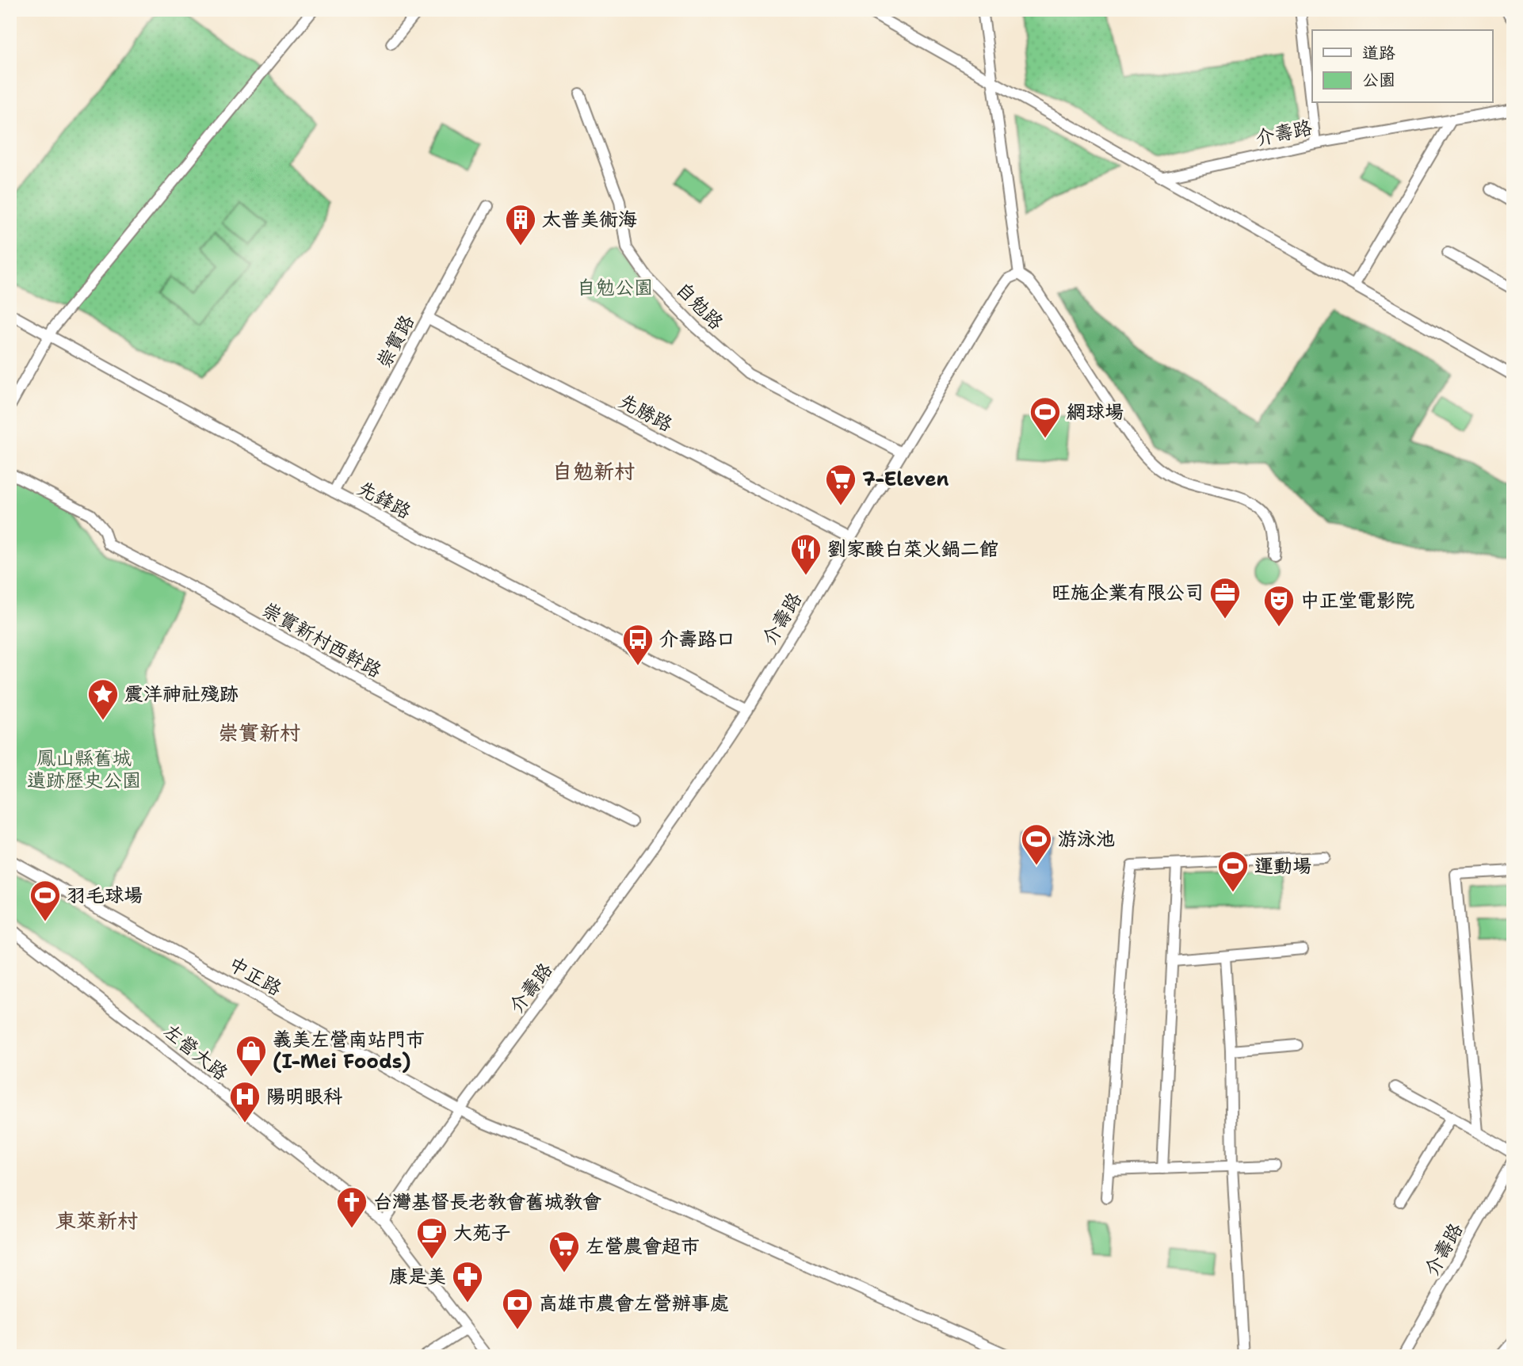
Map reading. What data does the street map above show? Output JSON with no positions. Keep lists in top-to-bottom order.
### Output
{
  "streets": {
    "street": [
      "介壽路",
      "自勉路",
      "崇實路",
      "先勝路",
      "先鋒路",
      "崇實新村西幹路",
      "中正路",
      "左營大路"
    ]
  },
  "crossings": [
    ["介壽路", "自勉路"],
    ["介壽路", "先勝路"],
    ["介壽路", "先鋒路"],
    ["介壽路", "中正路"],
    ["介壽路", "左營大路"],
    ["崇實路", "先勝路"],
    ["崇實路", "先鋒路"]
  ],
  "districts": ["自勉新村", "崇實新村", "東萊新村"],
  "parks": ["自勉公園", "鳳山縣舊城 遺跡歷史公園"],
  "places": {
    "building": ["太普美術海"],
    "sports": [
      "網球場",
      "游泳池",
      "運動場",
      "羽毛球場"
    ],
    "supermarket": ["7-Eleven", "左營農會超市"],
    "restaurant": ["劉家酸白菜火鍋二館"],
    "office": ["旺施企業有限公司"],
    "theatre": ["中正堂電影院"],
    "bus stop": ["介壽路口"],
    "place": ["震洋神社殘跡"],
    "shop": ["義美左營南站門市 (I-Mei Foods)"],
    "hospital": ["陽明眼科"],
    "church": ["台灣基督長老教會舊城教會"],
    "cafe": ["大苑子"],
    "pharmacy": ["康是美"],
    "bank": ["高雄市農會左營辦事處"]
  },
  "legend": ["道路", "公園"]
}
